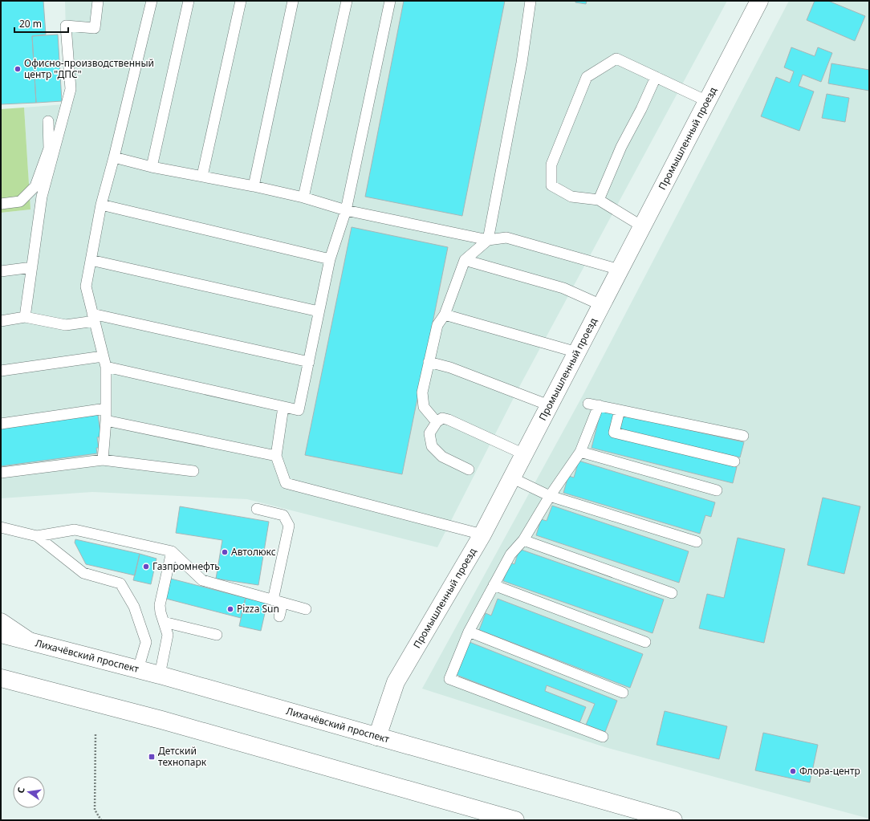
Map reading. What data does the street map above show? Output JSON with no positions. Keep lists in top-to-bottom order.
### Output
{
  "streets": {
    "main road": ["Промышленный проезд", "Лихачёвский проспект"]
  },
  "crossings": [
    ["Промышленный проезд", "Лихачёвский проспект"]
  ],
  "places": {
    "other": [
      "Офисно-производственный центр \"ДПС\"",
      "Автолюкс",
      "Газпромнефть",
      "Pizza Sun",
      "Флора-центр"
    ],
    "transit": ["Детский технопарк"]
  },
  "scale_bar": "20 m",
  "north": "left"
}
